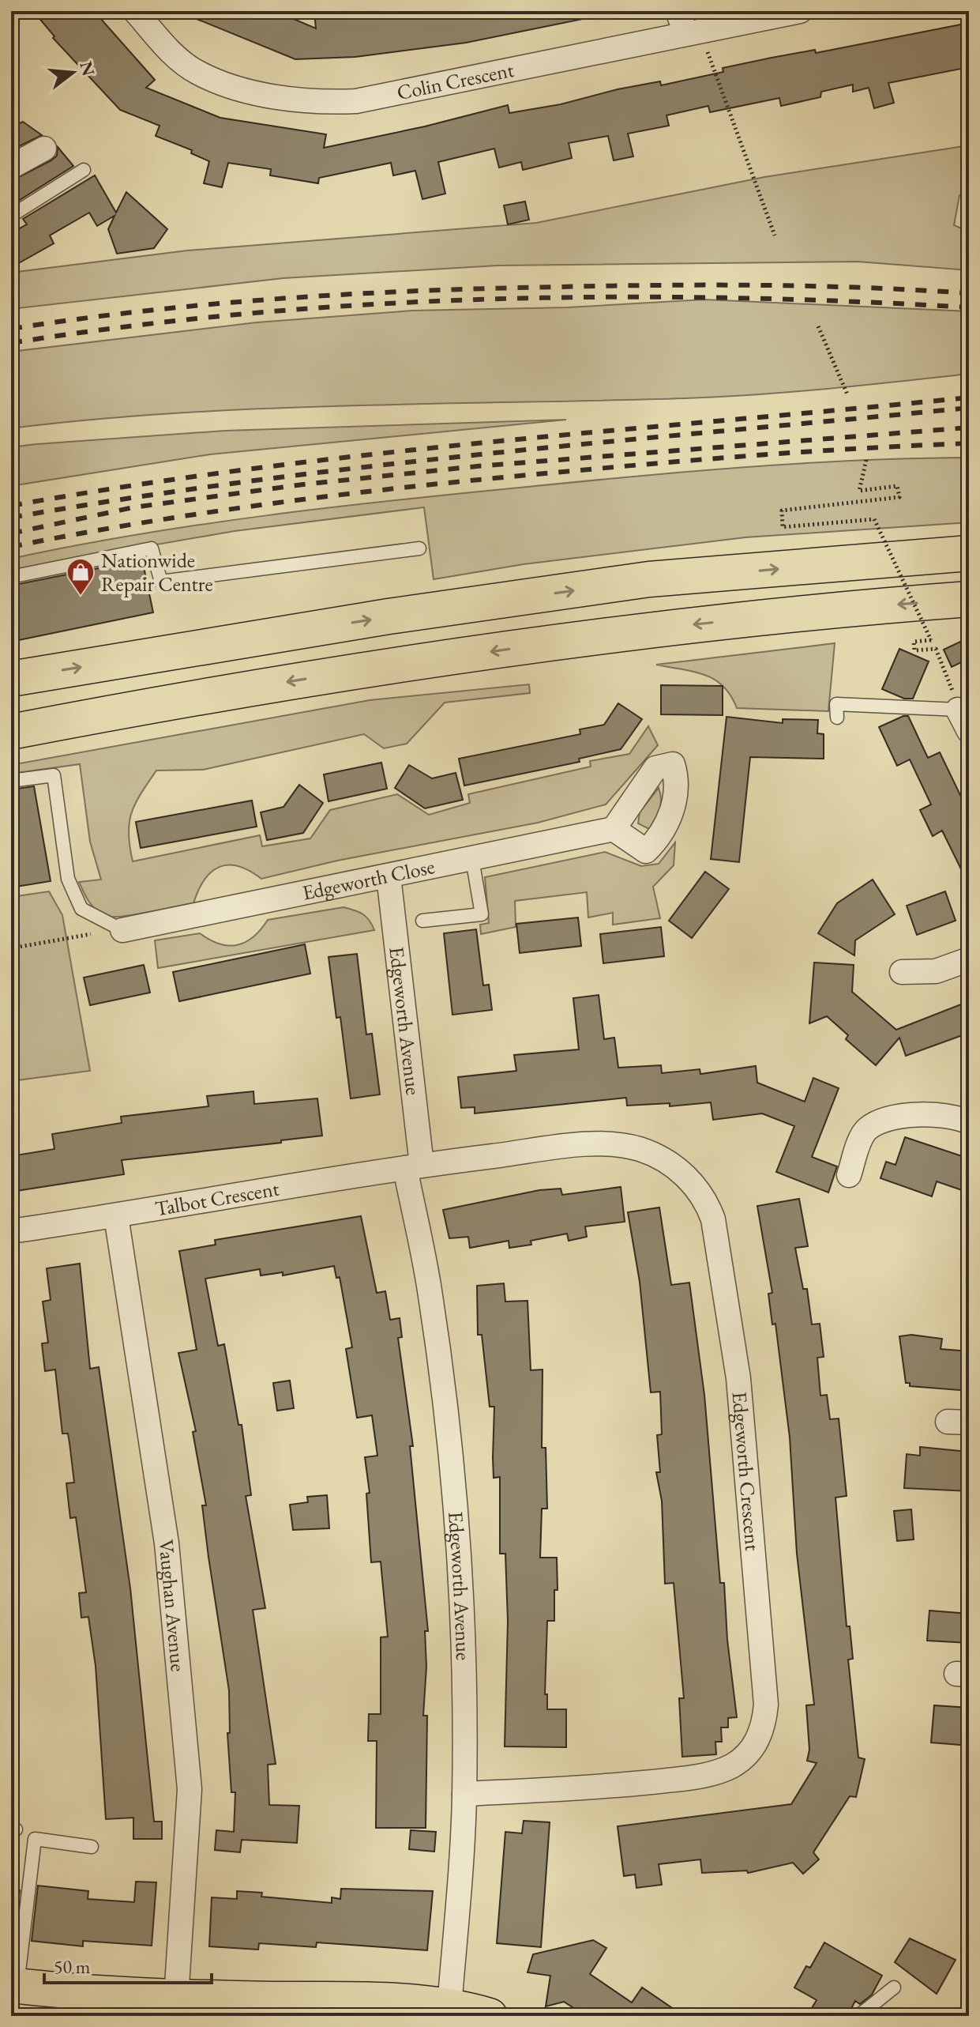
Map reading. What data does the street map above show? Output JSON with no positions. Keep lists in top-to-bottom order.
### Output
{
  "streets": {
    "street": [
      "Colin Crescent",
      "Edgeworth Close",
      "Edgeworth Avenue",
      "Talbot Crescent",
      "Edgeworth Crescent",
      "Vaughan Avenue"
    ]
  },
  "crossings": [
    ["Edgeworth Close", "Edgeworth Avenue"],
    ["Edgeworth Avenue", "Talbot Crescent"],
    ["Edgeworth Avenue", "Edgeworth Crescent"],
    ["Talbot Crescent", "Edgeworth Crescent"],
    ["Talbot Crescent", "Vaughan Avenue"]
  ],
  "places": {
    "shop": ["Nationwide Repair Centre"]
  },
  "scale_bar": "50 m",
  "north": "right"
}
